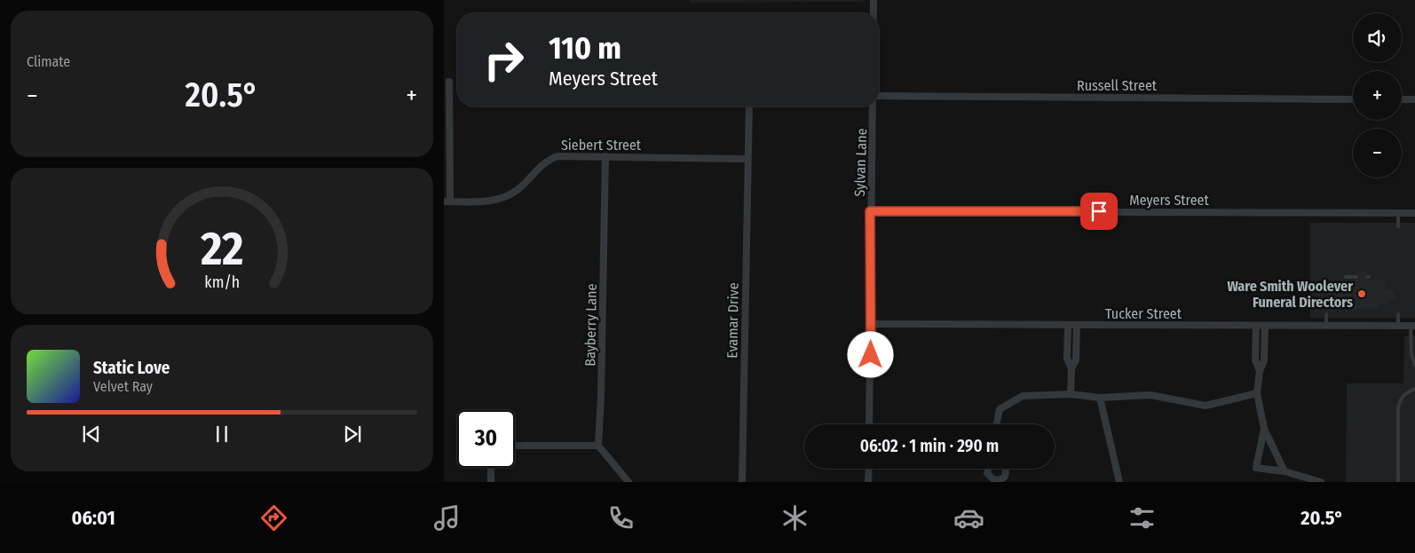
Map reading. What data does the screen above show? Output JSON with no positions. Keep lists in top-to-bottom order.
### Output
{
  "streets": {
    "street": [
      "Russell Street",
      "Siebert Street",
      "Sylvan Lane",
      "Meyers Street",
      "Tucker Street",
      "Evamar Drive",
      "Bayberry Lane"
    ]
  },
  "crossings": [
    ["Siebert Street", "Evamar Drive"],
    ["Siebert Street", "Bayberry Lane"],
    ["Sylvan Lane", "Meyers Street"],
    ["Sylvan Lane", "Tucker Street"]
  ],
  "places": ["Ware Smith Woolever Funeral Directors"],
  "page": {
    "tile": "Climate",
    "map_buttons": ["+", "−"],
    "turn": ["110 m", "Meyers Street"],
    "heat": ["−", "20.5°", "+"],
    "song": ["Static Love", "Velvet Ray"],
    "limit": "30",
    "trip": "06:02 · 1 min · 290 m",
    "tabs": ["06:01", "20.5°"],
    "gauge": ["22", "km/h"]
  }
}
